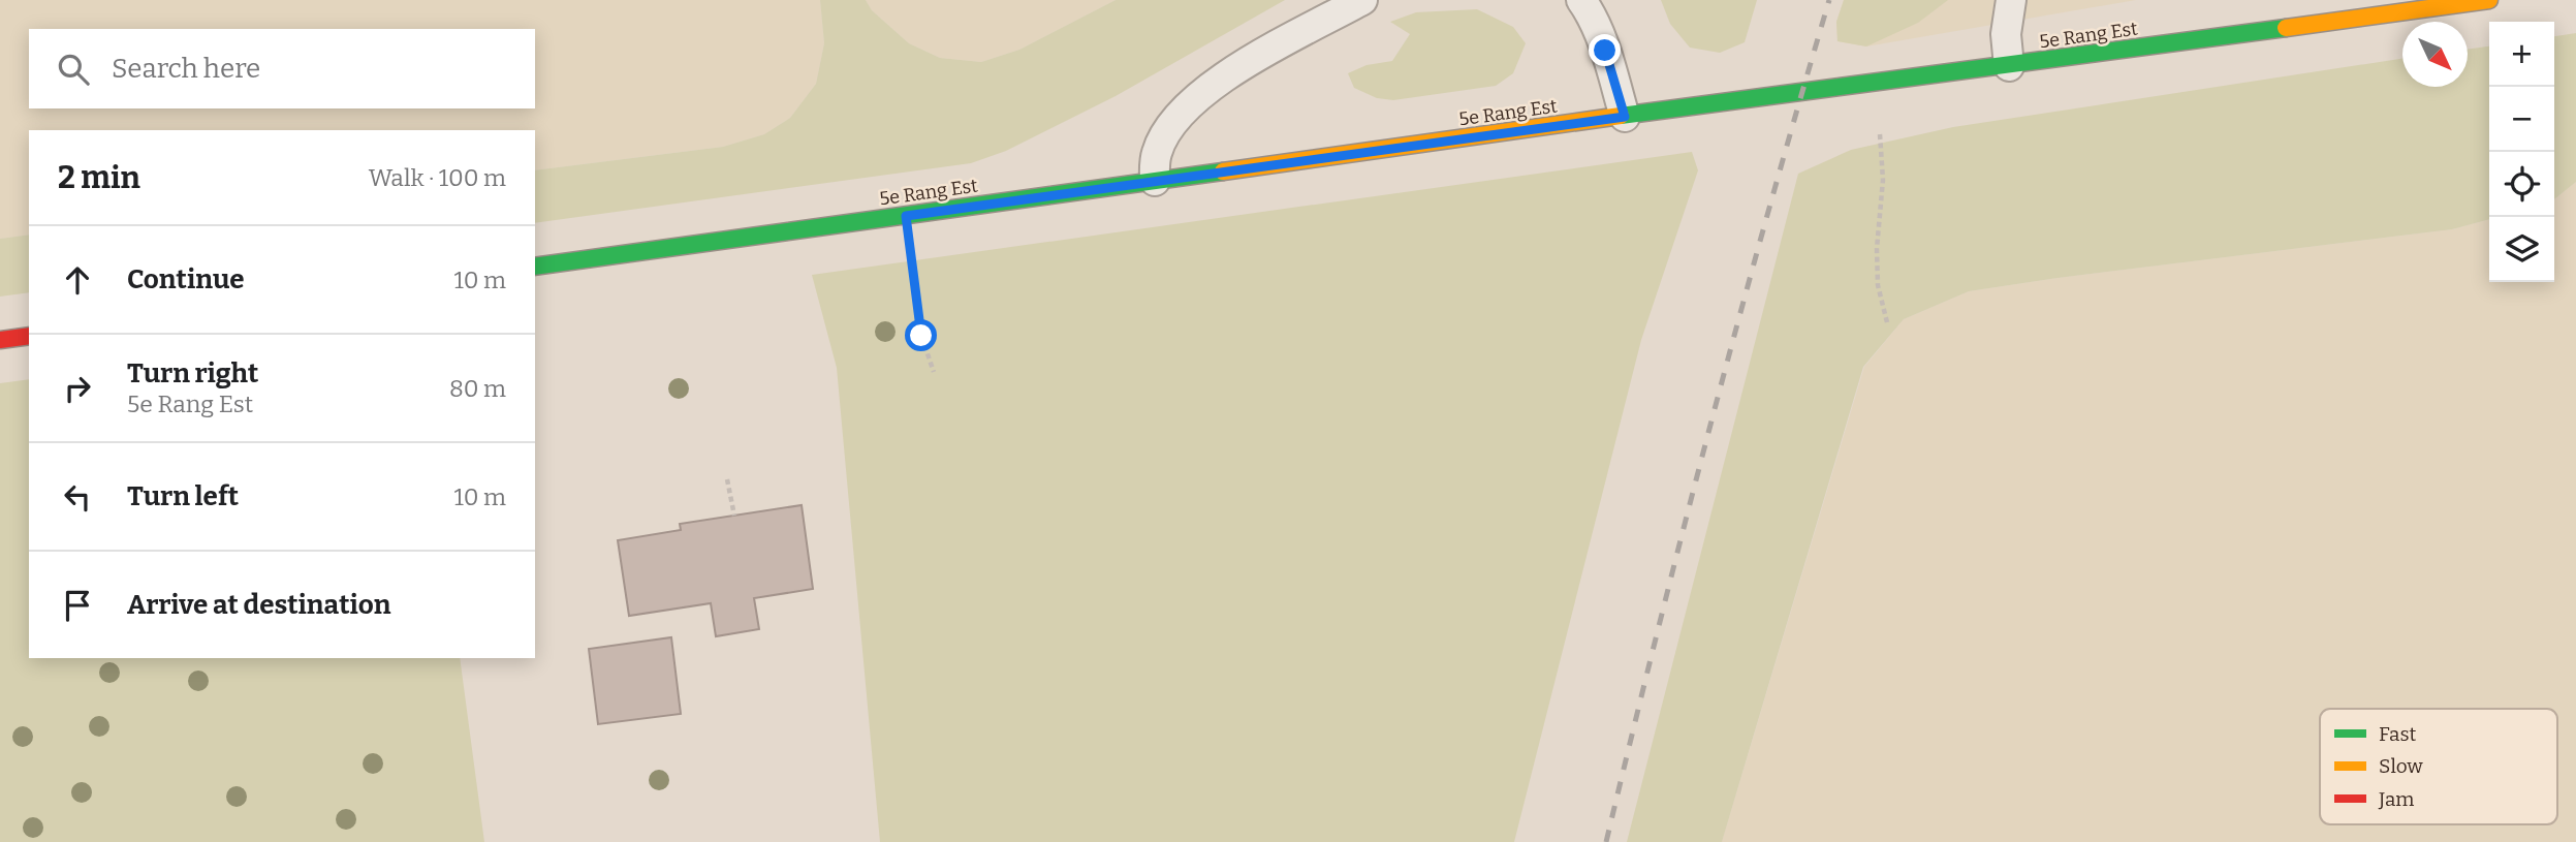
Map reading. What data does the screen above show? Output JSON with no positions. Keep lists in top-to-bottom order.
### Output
{
  "streets": {
    "street": ["5e Rang Est"]
  },
  "legend": ["Fast", "Slow", "Jam"],
  "north": "bottom right",
  "page": {
    "map_buttons": ["+", "−"],
    "search": "Search here",
    "heading": ["2 min", "Walk · 100 m"],
    "list": [
      ["Continue", "10 m"],
      ["Turn right", "5e Rang Est", "80 m"],
      ["Turn left", "10 m"],
      "Arrive at destination"
    ]
  }
}
